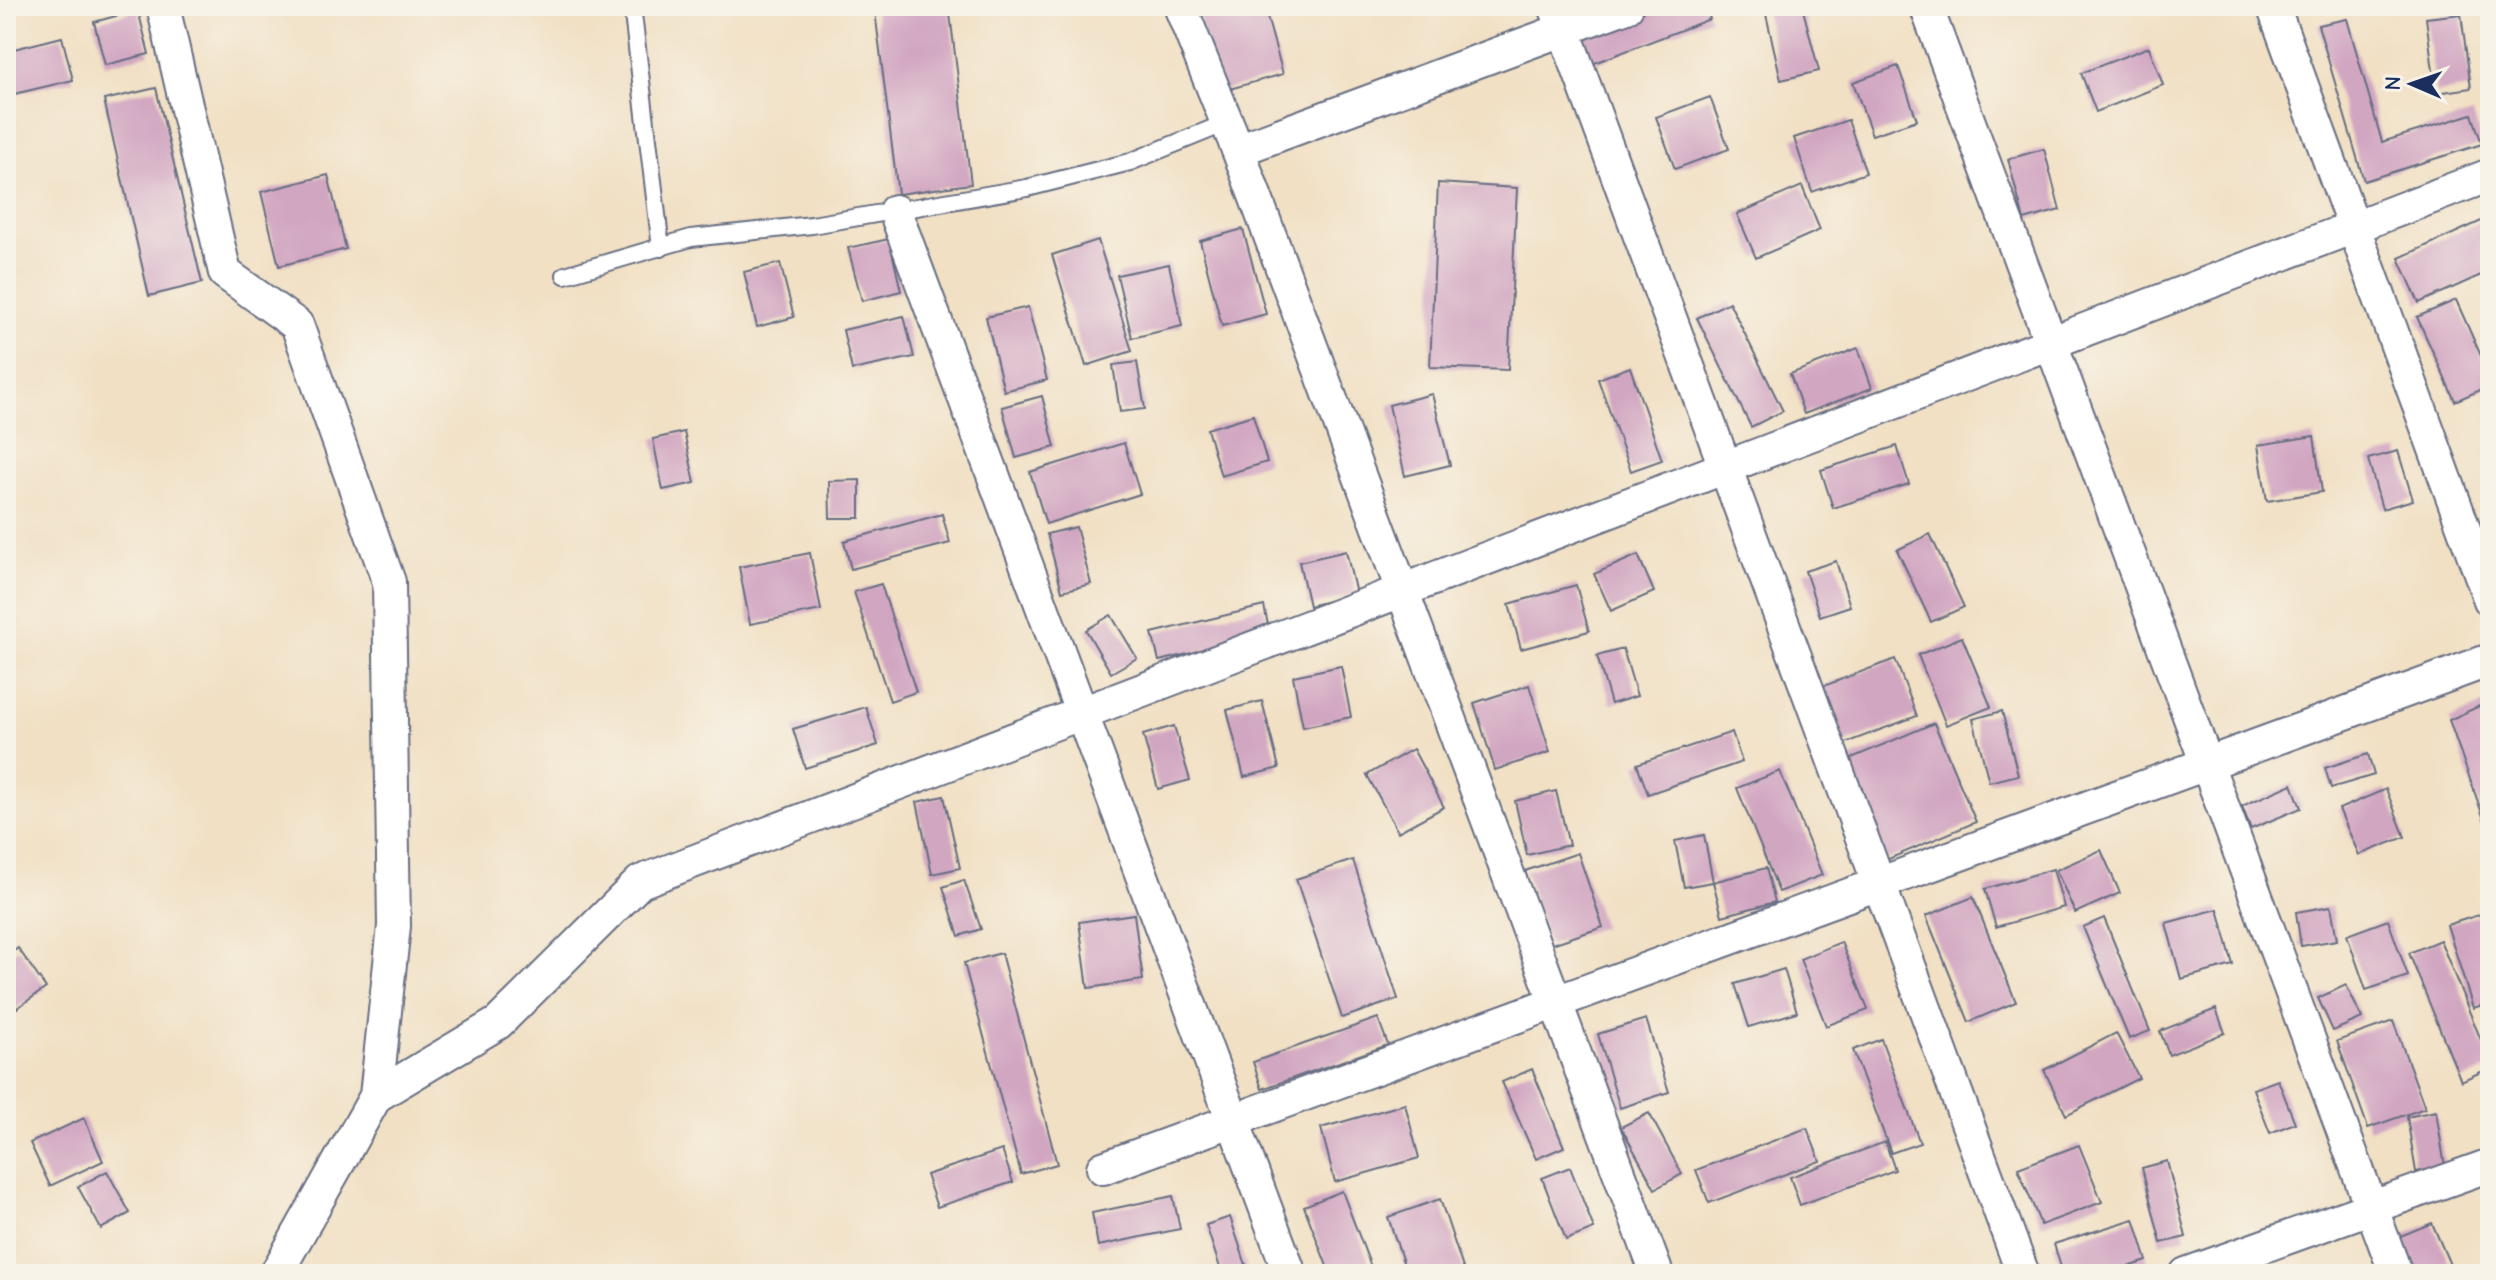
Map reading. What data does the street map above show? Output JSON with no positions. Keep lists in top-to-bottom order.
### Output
{
  "north": "left"
}
